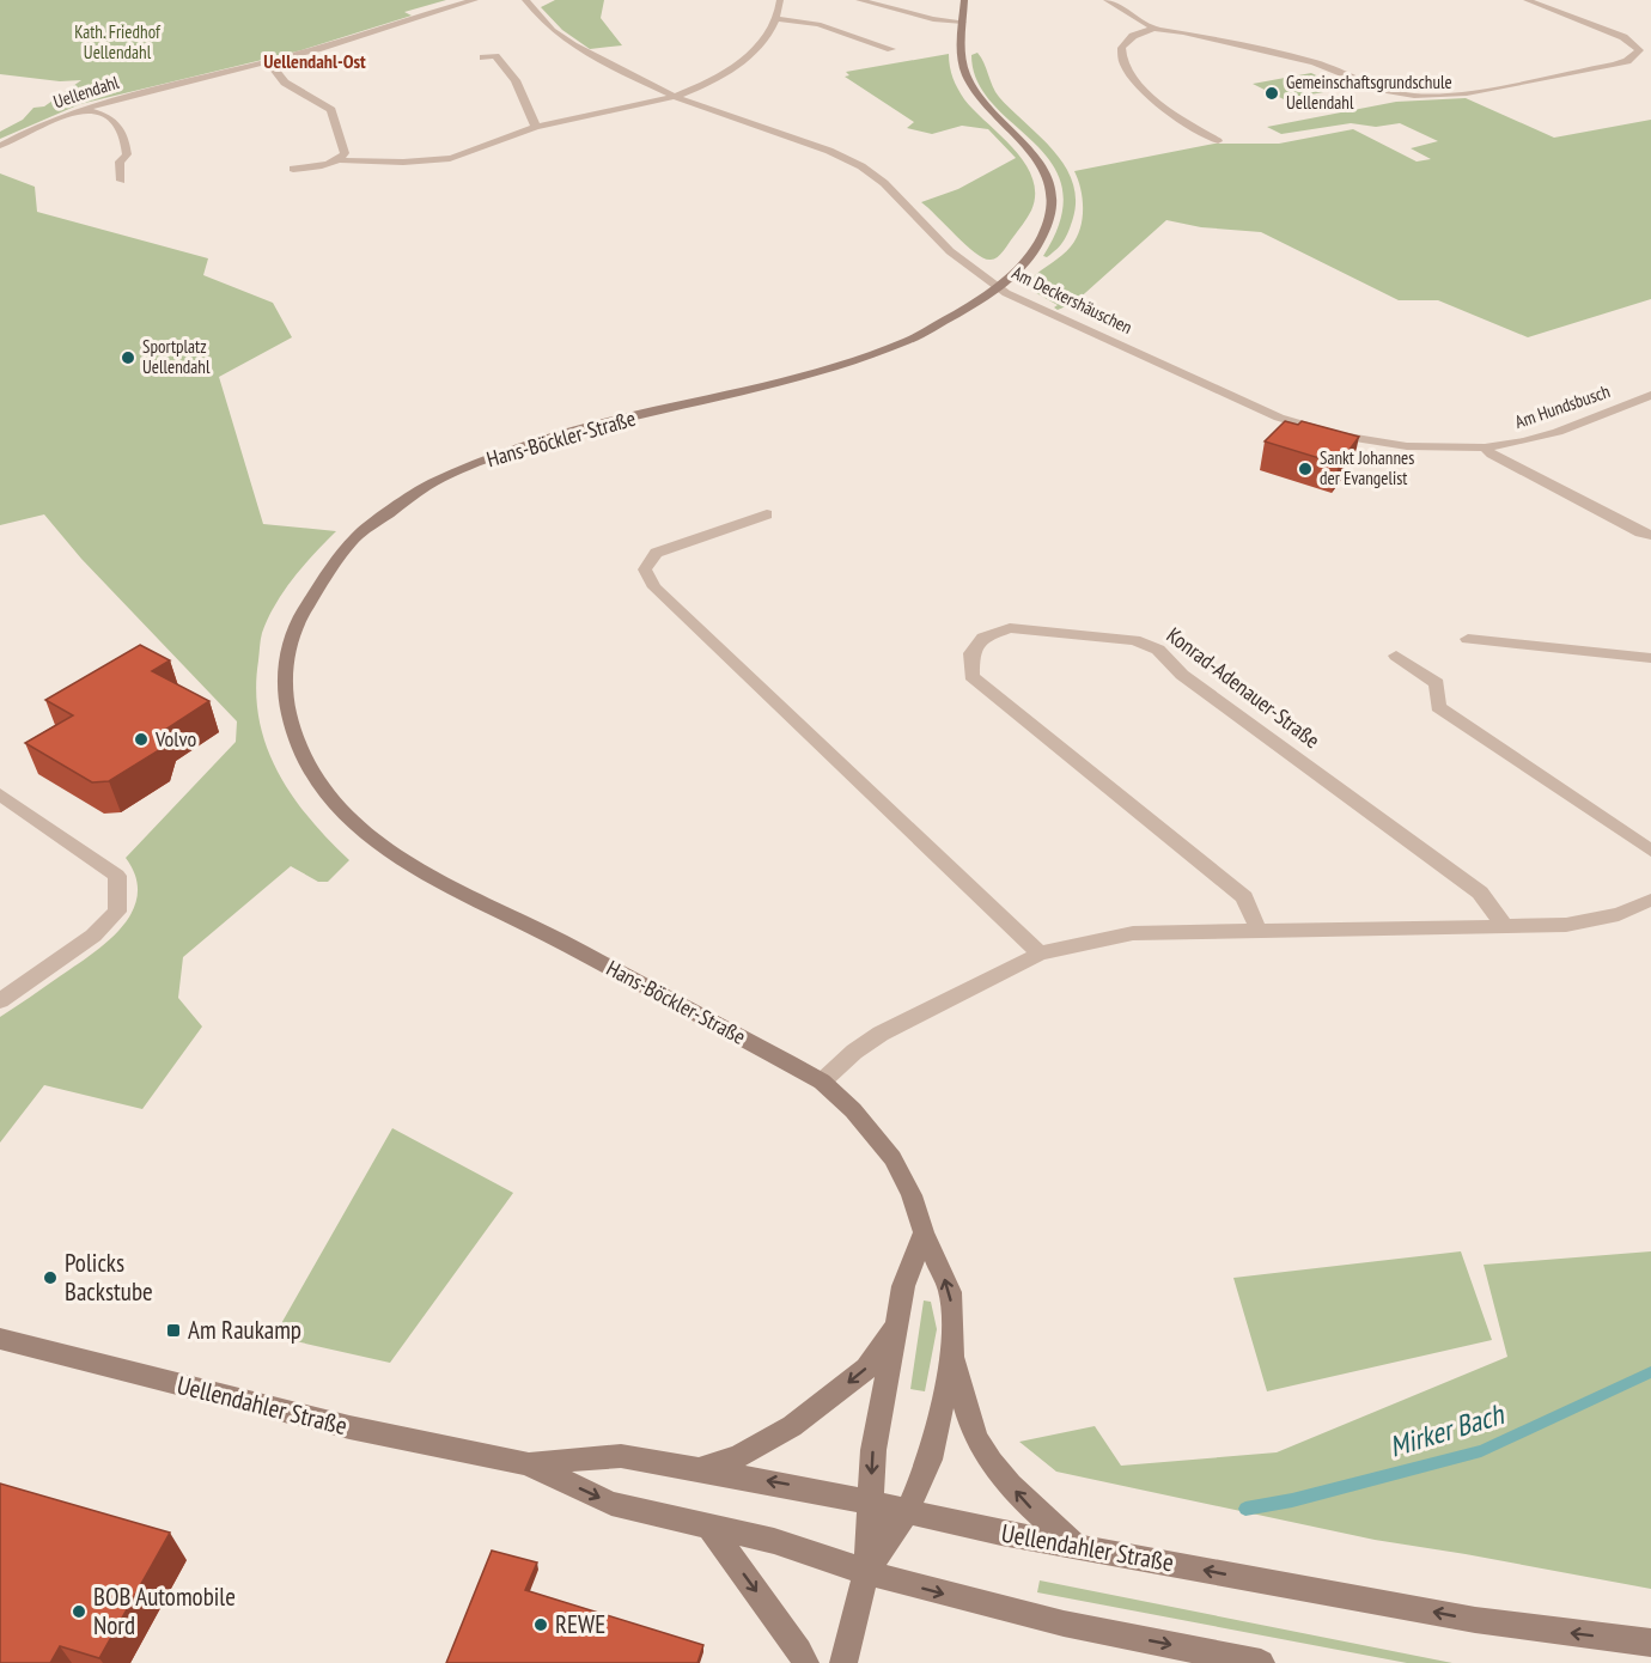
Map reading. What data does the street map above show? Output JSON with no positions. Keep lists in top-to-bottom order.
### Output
{
  "streets": {
    "street": [
      "Uellendahl",
      "Am Deckershäuschen",
      "Am Hundsbusch",
      "Hans-Böckler-Straße",
      "Konrad-Adenauer-Straße",
      "Uellendahler Straße"
    ]
  },
  "crossings": [
    ["Am Deckershäuschen", "Am Hundsbusch"],
    ["Am Deckershäuschen", "Hans-Böckler-Straße"],
    ["Hans-Böckler-Straße", "Uellendahler Straße"]
  ],
  "districts": ["Uellendahl-Ost"],
  "water": ["Mirker Bach"],
  "parks": ["Kath. Friedhof Uellendahl"],
  "places": {
    "other": [
      "Gemeinschaftsgrundschule Uellendahl",
      "Sportplatz Uellendahl",
      "Sankt Johannes der Evangelist",
      "Volvo",
      "Policks Backstube",
      "BOB Automobile Nord",
      "REWE"
    ],
    "transit": ["Am Raukamp"]
  }
}
